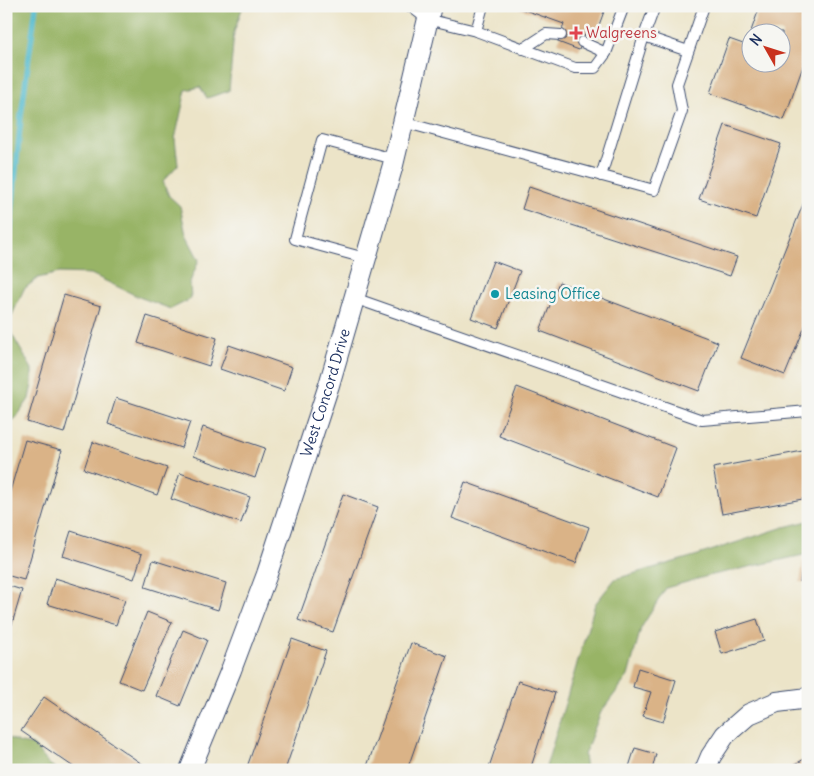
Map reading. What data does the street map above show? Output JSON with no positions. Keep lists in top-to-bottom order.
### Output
{
  "streets": {
    "street": ["West Concord Drive"]
  },
  "places": {
    "health": ["Walgreens"],
    "other": ["Leasing Office"]
  },
  "north": "top left"
}
